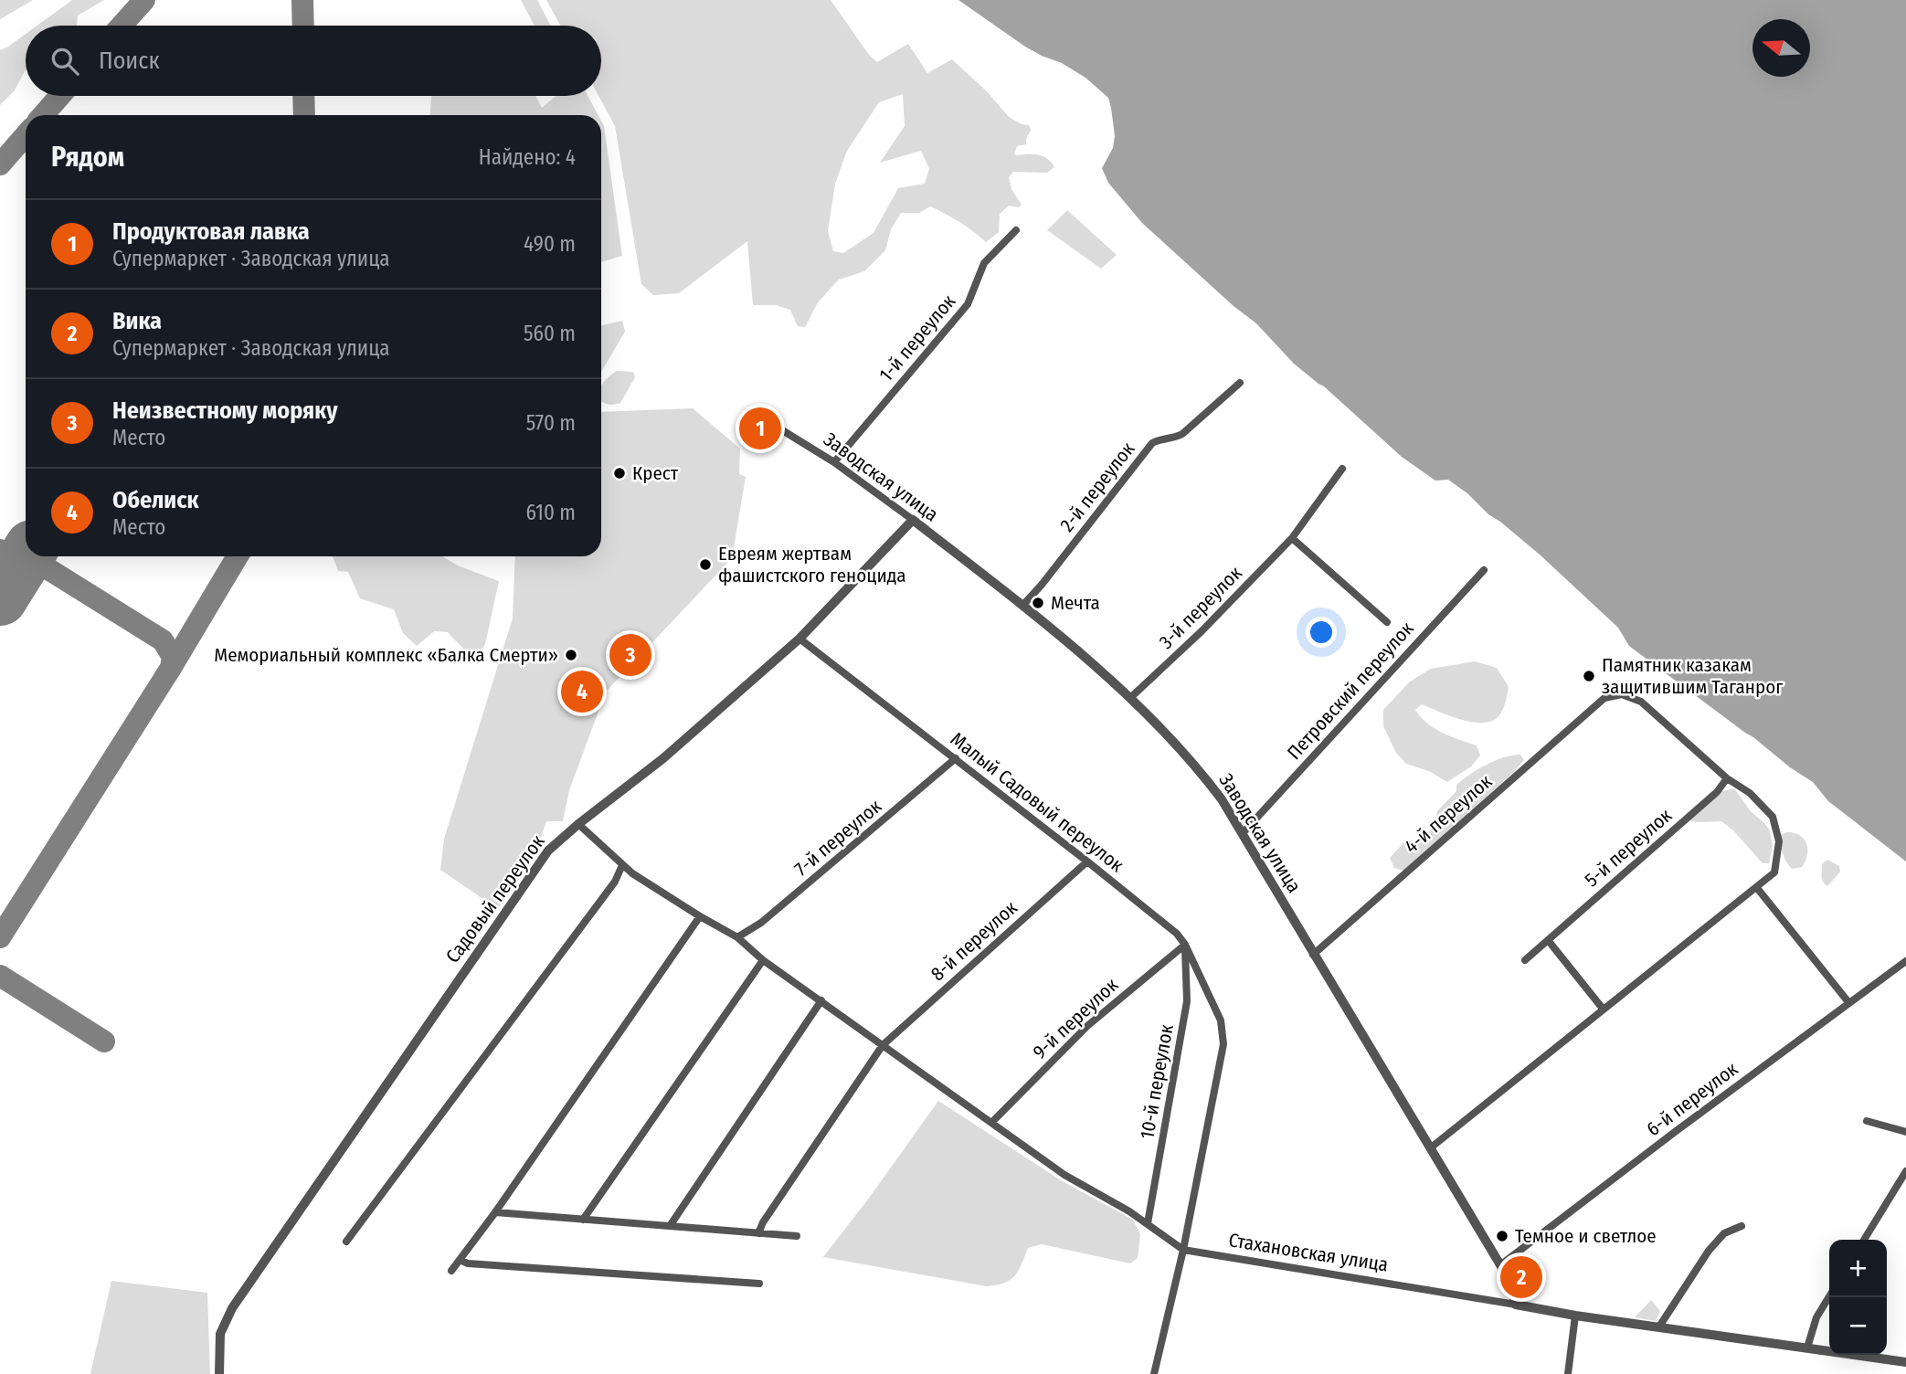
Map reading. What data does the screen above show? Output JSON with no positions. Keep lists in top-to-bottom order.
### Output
{
  "streets": {
    "street": [
      "1-й переулок",
      "Заводская улица",
      "2-й переулок",
      "3-й переулок",
      "Петровский переулок",
      "Малый Садовый переулок",
      "4-й переулок",
      "7-й переулок",
      "5-й переулок",
      "Садовый переулок",
      "8-й переулок",
      "9-й переулок",
      "10-й переулок",
      "6-й переулок",
      "Стахановская улица"
    ]
  },
  "crossings": [
    ["1-й переулок", "Заводская улица"],
    ["Заводская улица", "2-й переулок"],
    ["Заводская улица", "3-й переулок"],
    ["Заводская улица", "Петровский переулок"],
    ["Заводская улица", "4-й переулок"],
    ["Заводская улица", "Садовый переулок"],
    ["Заводская улица", "6-й переулок"],
    ["Заводская улица", "Стахановская улица"],
    ["Малый Садовый переулок", "7-й переулок"],
    ["Малый Садовый переулок", "Садовый переулок"],
    ["Малый Садовый переулок", "8-й переулок"],
    ["Малый Садовый переулок", "9-й переулок"],
    ["Малый Садовый переулок", "10-й переулок"],
    ["Малый Садовый переулок", "Стахановская улица"],
    ["4-й переулок", "5-й переулок"],
    ["9-й переулок", "10-й переулок"]
  ],
  "places": [
    "Крест",
    "Евреям жертвам фашистского геноцида",
    "Мечта",
    "Мемориальный комплекс «Балка Смерти»",
    "Памятник казакам защитившим Таганрог",
    "Темное и светлое"
  ],
  "north": "left",
  "page": {
    "search": "Поиск",
    "heading": ["Рядом", "Найдено: 4"],
    "list": [
      {
        "mark": "1",
        "name": "Продуктовая лавка",
        "note": "Супермаркет · Заводская улица",
        "value": "490 m"
      },
      {
        "mark": "2",
        "name": "Вика",
        "note": "Супермаркет · Заводская улица",
        "value": "560 m"
      },
      {
        "mark": "3",
        "name": "Неизвестному моряку",
        "note": "Место",
        "value": "570 m"
      },
      {
        "mark": "4",
        "name": "Обелиск",
        "note": "Место",
        "value": "610 m"
      }
    ],
    "pins": [
      "1",
      "3",
      "4",
      "2"
    ],
    "map_buttons": ["+", "−"]
  }
}
